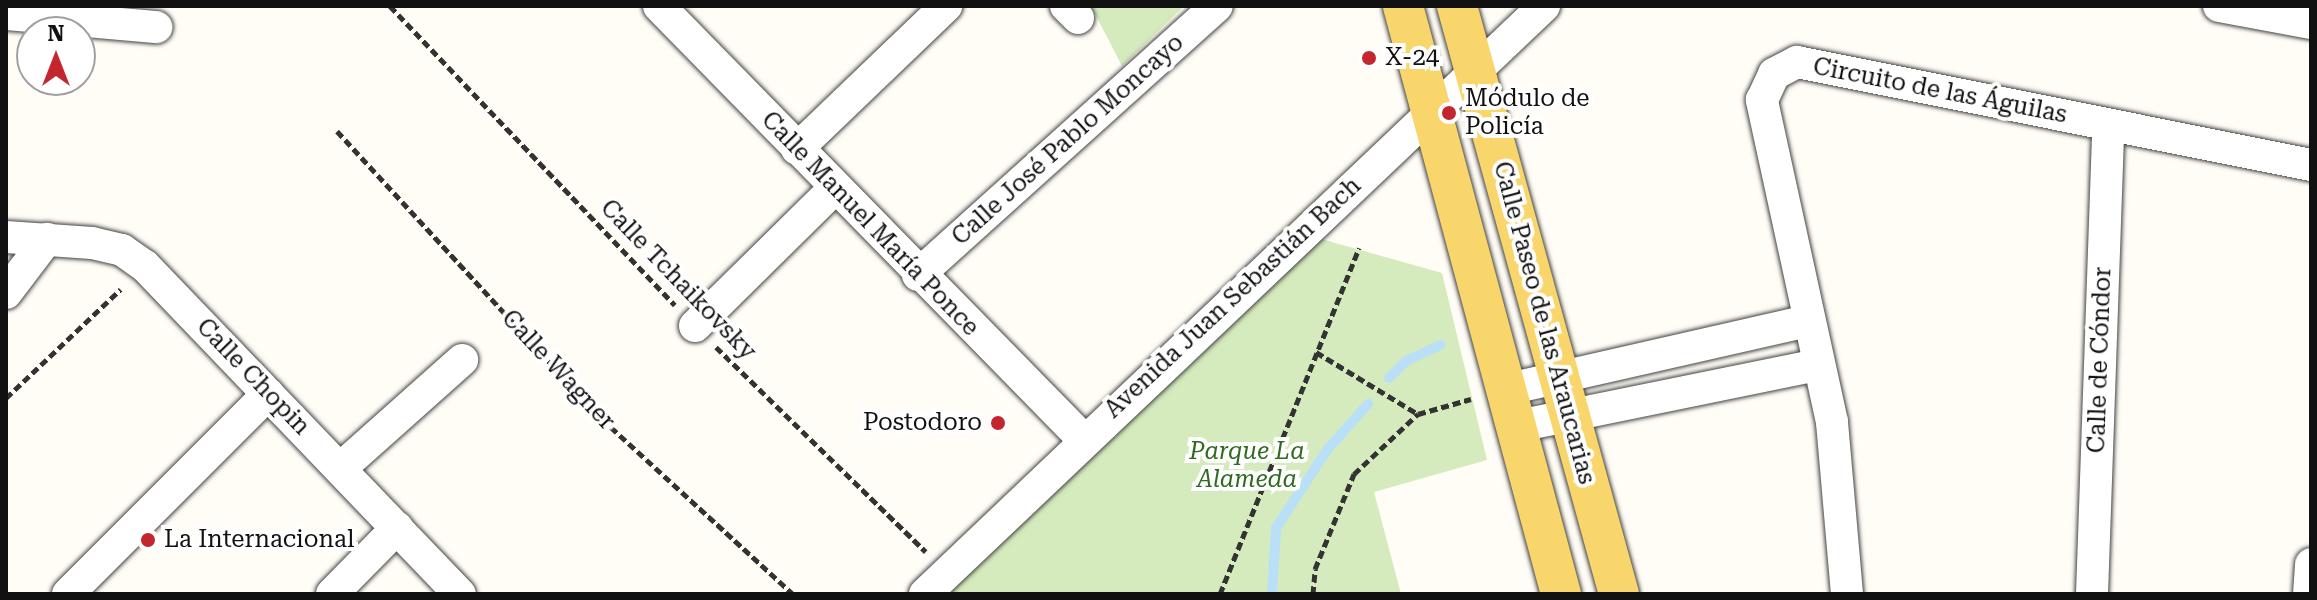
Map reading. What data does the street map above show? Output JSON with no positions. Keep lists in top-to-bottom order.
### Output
{
  "streets": {
    "main road": ["Calle Paseo de las Araucarias"],
    "street": [
      "Circuito de las Águilas",
      "Calle José Pablo Moncayo",
      "Calle Manuel María Ponce",
      "Avenida Juan Sebastián Bach",
      "Calle de Cóndor",
      "Calle Chopin"
    ],
    "path": ["Calle Tchaikovsky", "Calle Wagner"]
  },
  "crossings": [
    ["Circuito de las Águilas", "Calle de Cóndor"],
    ["Calle José Pablo Moncayo", "Calle Manuel María Ponce"],
    ["Calle Manuel María Ponce", "Avenida Juan Sebastián Bach"],
    ["Calle Tchaikovsky", "Avenida Juan Sebastián Bach"],
    ["Avenida Juan Sebastián Bach", "Calle Paseo de las Araucarias"]
  ],
  "parks": ["Parque La Alameda"],
  "places": [
    "X-24",
    "Módulo de Policía",
    "Postodoro",
    "La Internacional"
  ],
  "north": "top"
}
